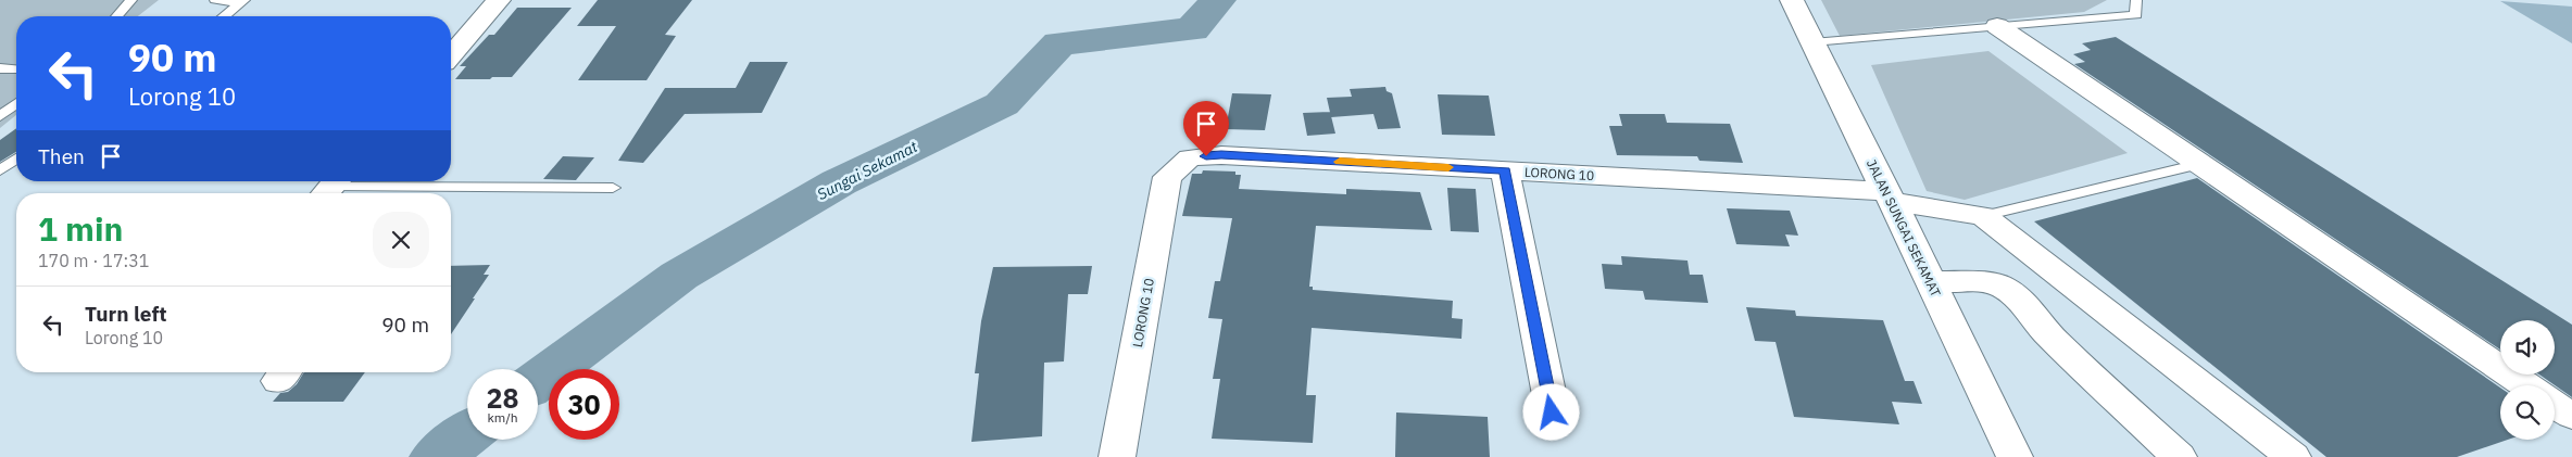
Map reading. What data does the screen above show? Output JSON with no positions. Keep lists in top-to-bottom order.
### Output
{
  "streets": {
    "street": ["LORONG 10", "JALAN SUNGAI SEKAMAT"]
  },
  "crossings": [
    ["LORONG 10", "JALAN SUNGAI SEKAMAT"]
  ],
  "water": ["Sungai Sekamat"],
  "page": {
    "turn": ["90 m", "Lorong 10"],
    "then": "Then",
    "heading": ["1 min", "170 m · 17:31"],
    "list": [
      {
        "name": "Turn left",
        "note": "Lorong 10",
        "value": "90 m"
      }
    ],
    "speed": "28 km/h",
    "limit": "30"
  }
}
